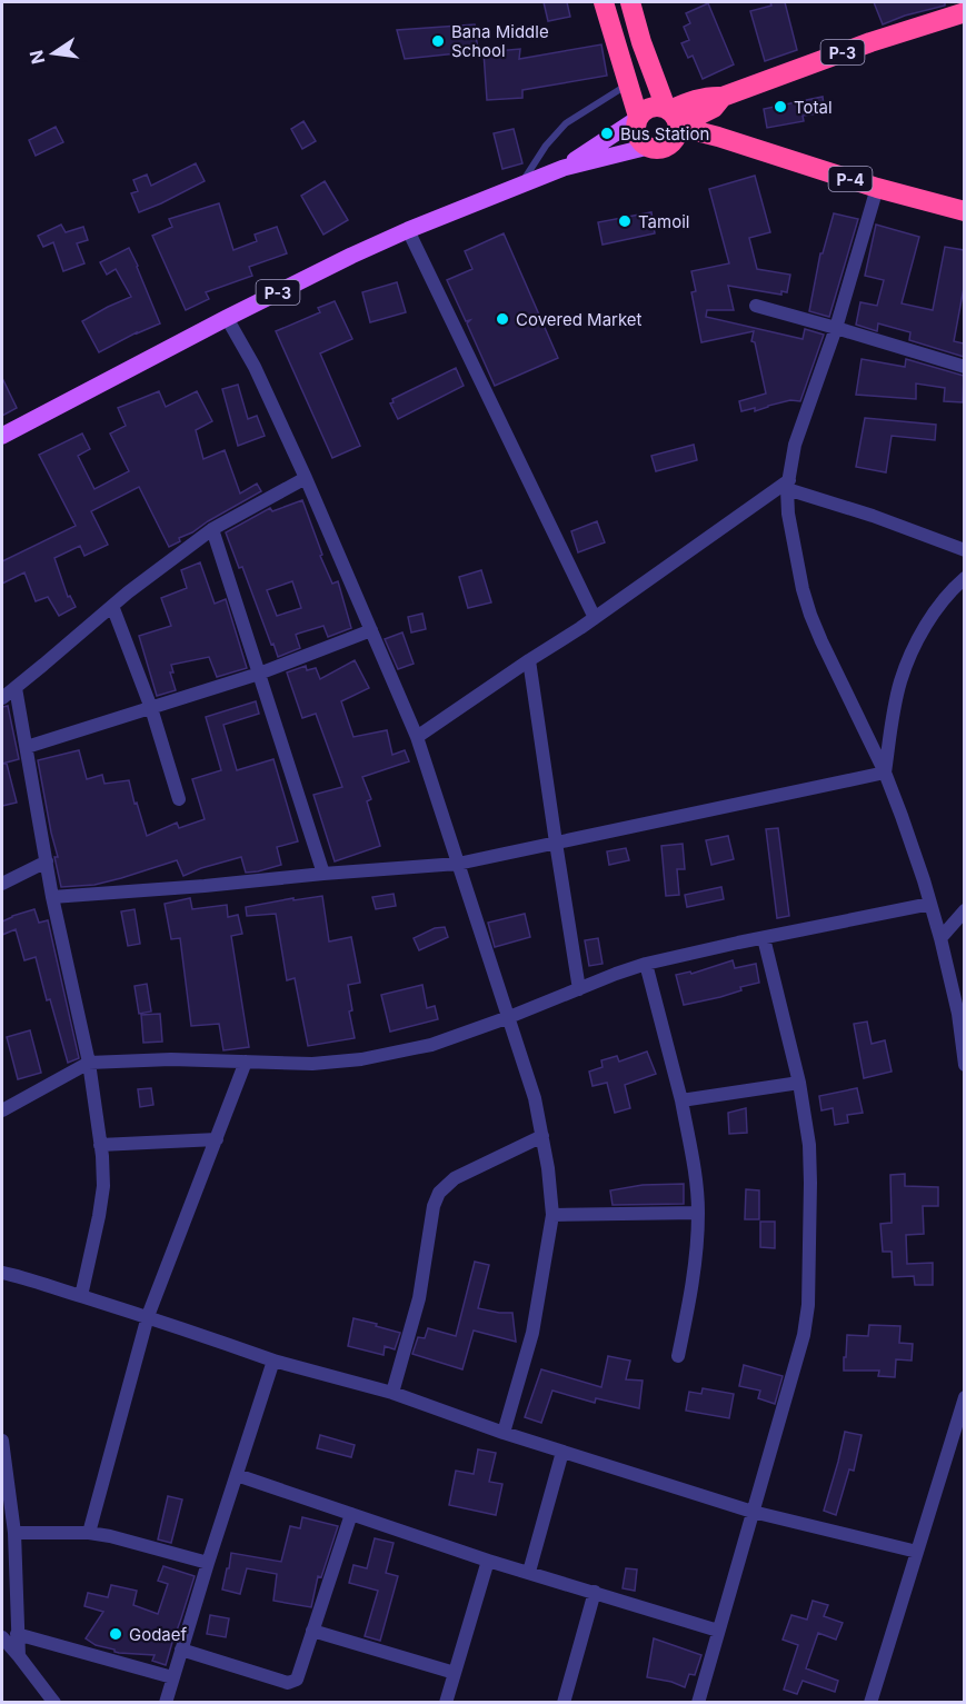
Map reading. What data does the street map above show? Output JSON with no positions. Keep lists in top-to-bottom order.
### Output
{
  "streets": {
    "highway": ["P-3", "P-4"]
  },
  "crossings": [
    ["P-3", "P-4"]
  ],
  "places": [
    "Bana Middle School",
    "Total",
    "Bus Station",
    "Tamoil",
    "Covered Market",
    "Godaef"
  ],
  "north": "left"
}
